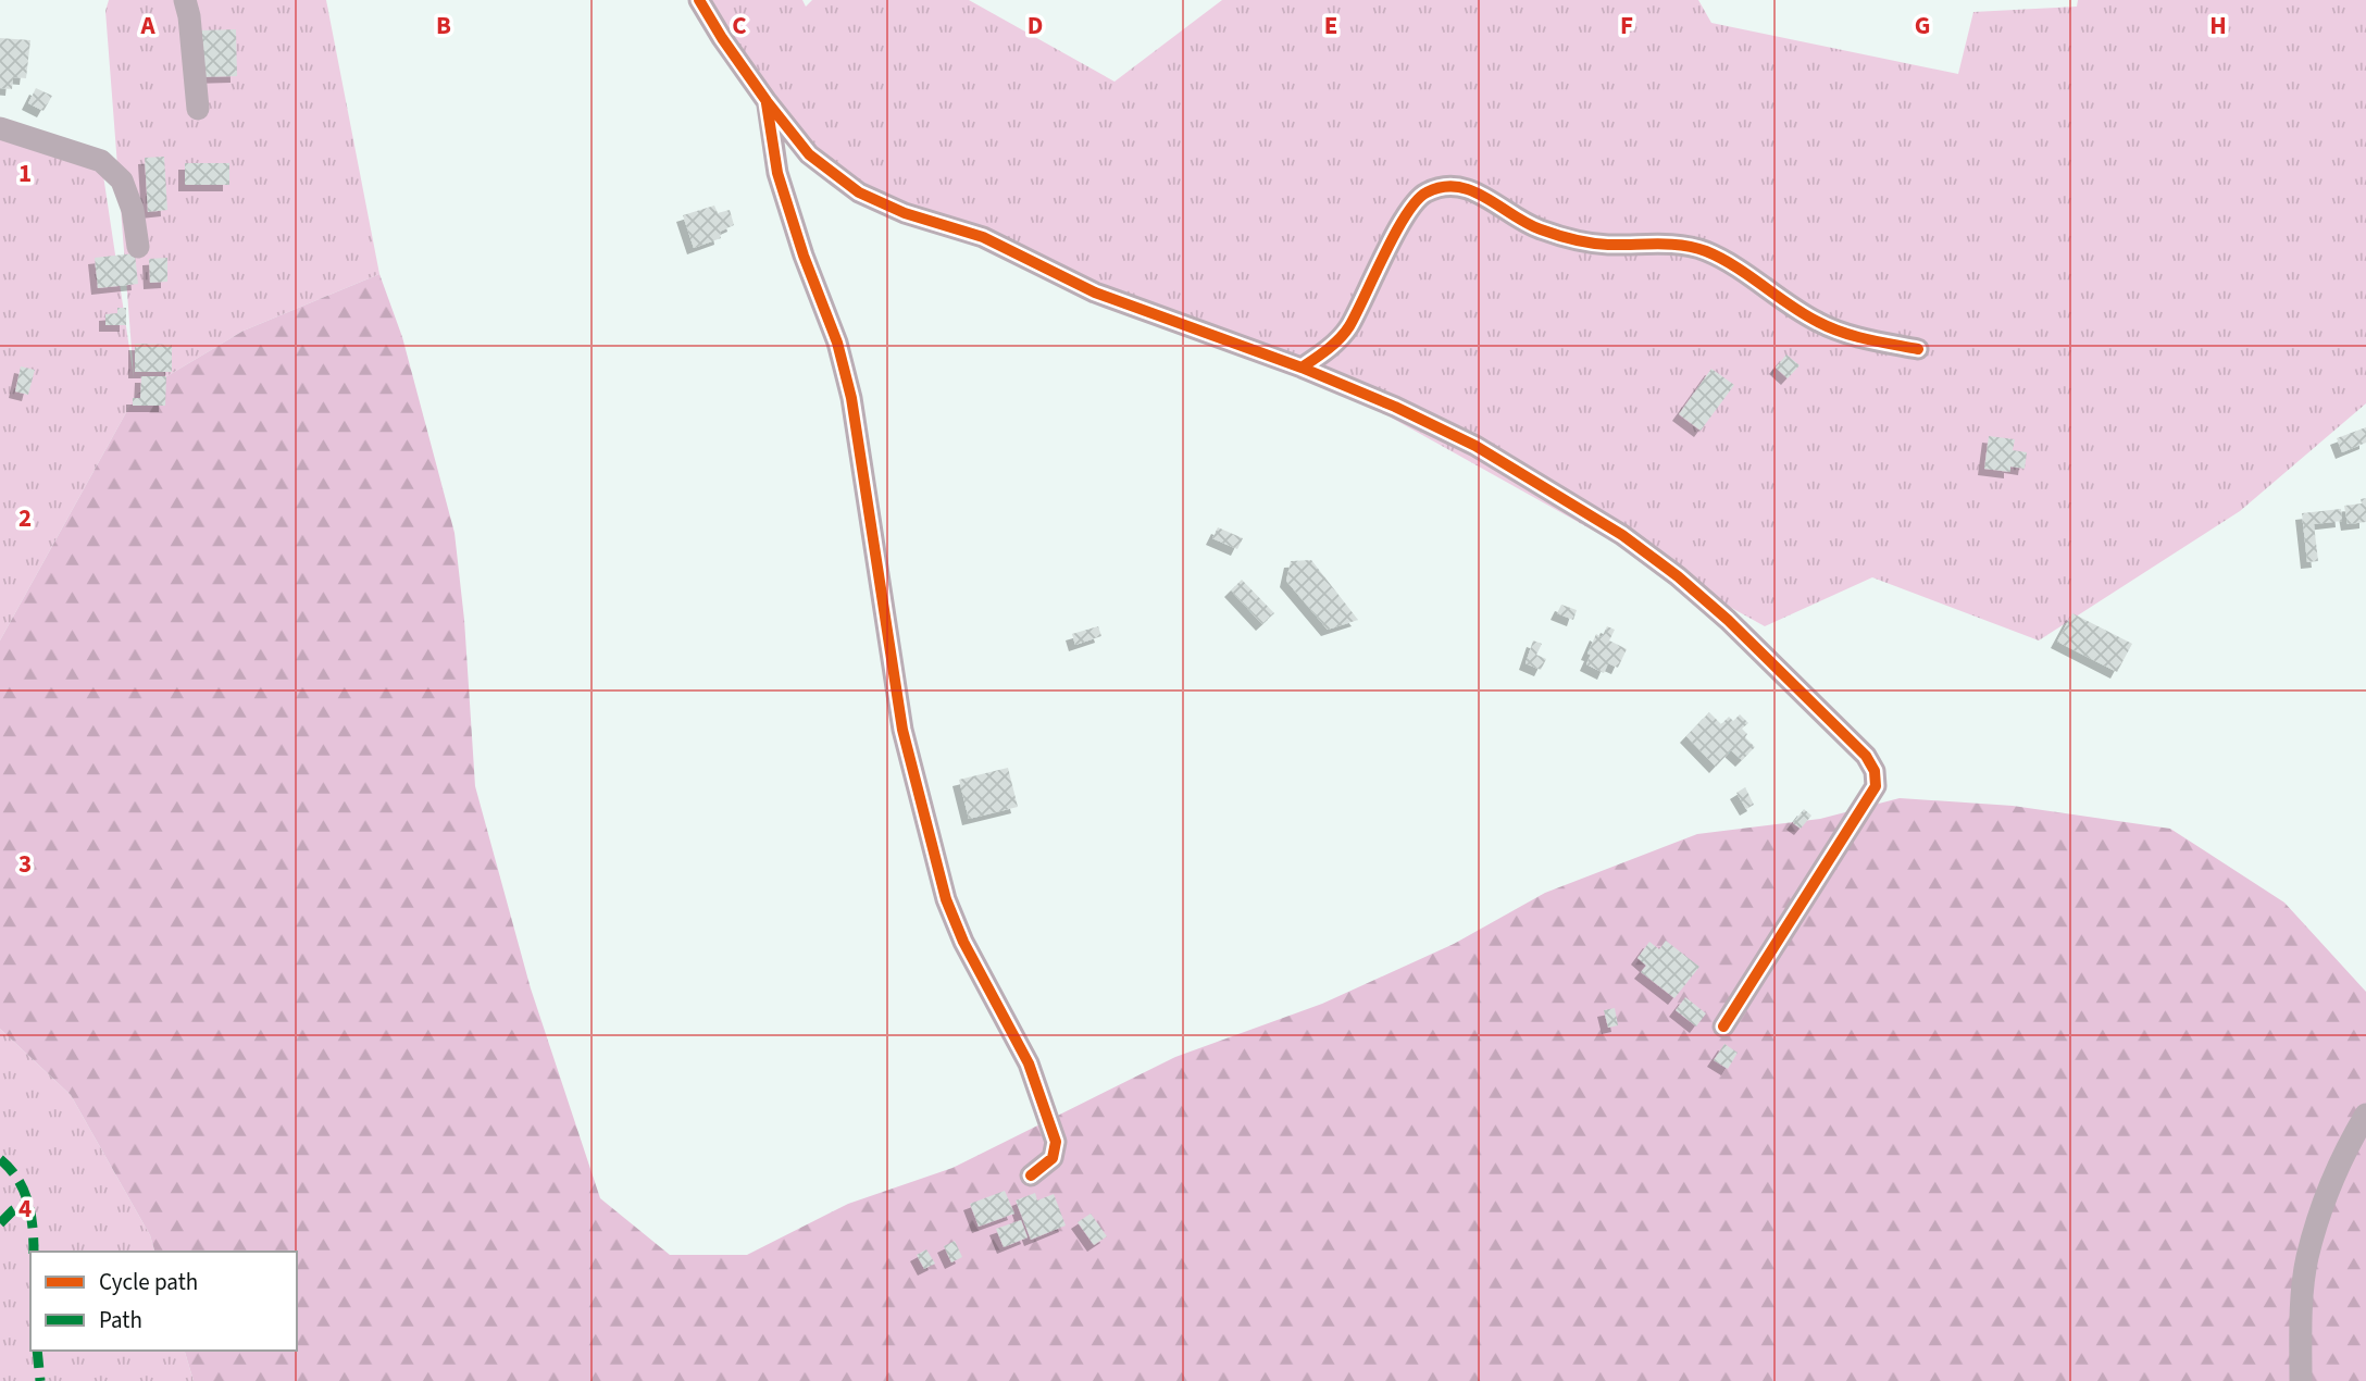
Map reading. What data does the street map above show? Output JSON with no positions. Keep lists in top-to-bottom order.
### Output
{
  "legend": ["Cycle path", "Path"],
  "grid": {
    "columns": [
      "A",
      "B",
      "C",
      "D",
      "E",
      "F",
      "G",
      "H"
    ],
    "rows": [
      "1",
      "2",
      "3",
      "4"
    ]
  }
}
